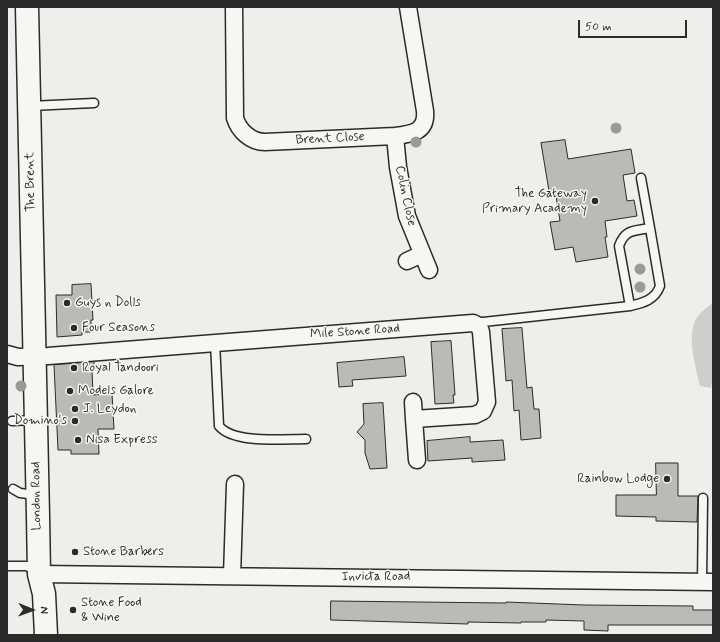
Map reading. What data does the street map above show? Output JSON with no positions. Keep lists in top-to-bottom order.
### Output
{
  "streets": {
    "main road": ["The Brent", "London Road"],
    "street": [
      "Brent Close",
      "Colin Close",
      "Mile Stone Road",
      "Invicta Road"
    ]
  },
  "crossings": [
    ["Brent Close", "Colin Close"],
    ["The Brent", "Mile Stone Road"],
    ["The Brent", "London Road"],
    ["Mile Stone Road", "London Road"],
    ["London Road", "Invicta Road"]
  ],
  "places": [
    "The Gateway Primary Academy",
    "Guys n Dolls",
    "Four Seasons",
    "Royal Tandoori",
    "Models Galore",
    "J. Leydon",
    "Domino's",
    "Nisa Express",
    "Rainbow Lodge",
    "Stone Barbers",
    "Stone Food & Wine"
  ],
  "scale_bar": "50 m",
  "north": "right"
}
